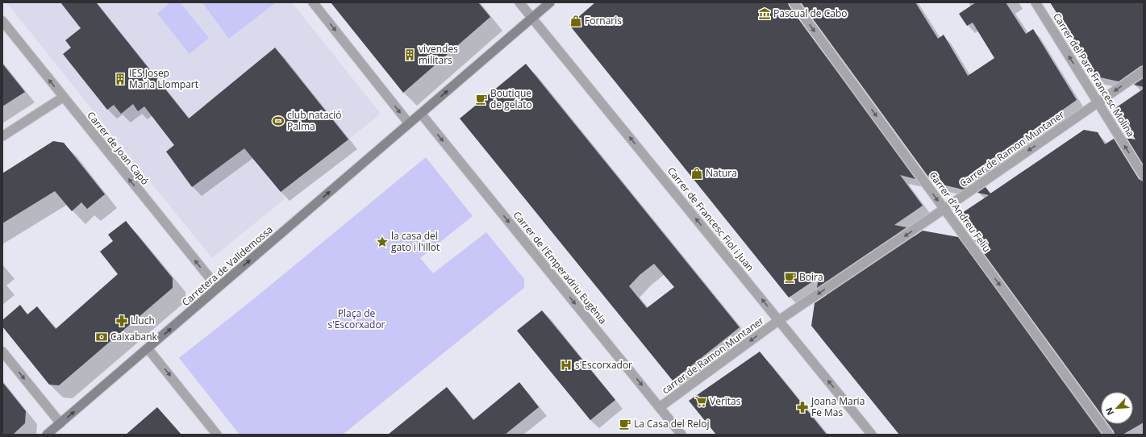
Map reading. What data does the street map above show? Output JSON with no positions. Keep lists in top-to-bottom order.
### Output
{
  "streets": {
    "main road": ["Carretera de Valldemossa"],
    "street": [
      "Carrer del Pare Francesc Molina",
      "Carrer de Joan Capó",
      "Carrer de Ramon Muntaner",
      "Carrer d'Andreu Feliu",
      "Carrer de Francesc Fiol i Juan",
      "Carrer de l'Emperadriu Eugènia",
      "carrer de Ramon Muntaner"
    ]
  },
  "crossings": [
    ["Carrer del Pare Francesc Molina", "Carrer de Ramon Muntaner"],
    ["Carrer de Joan Capó", "Carretera de Valldemossa"],
    ["Carrer de Ramon Muntaner", "Carrer d'Andreu Feliu"],
    ["Carrer de Ramon Muntaner", "Carrer de Francesc Fiol i Juan"],
    ["Carrer de Ramon Muntaner", "carrer de Ramon Muntaner"],
    ["Carrer de Francesc Fiol i Juan", "Carretera de Valldemossa"],
    ["Carrer de Francesc Fiol i Juan", "carrer de Ramon Muntaner"],
    ["Carretera de Valldemossa", "Carrer de l'Emperadriu Eugènia"],
    ["Carrer de l'Emperadriu Eugènia", "carrer de Ramon Muntaner"]
  ],
  "one_way": [
    "Carrer del Pare Francesc Molina",
    "Carrer de Joan Capó",
    "Carrer de Ramon Muntaner",
    "Carrer d'Andreu Feliu",
    "Carrer de Francesc Fiol i Juan",
    "Carretera de Valldemossa",
    "Carrer de l'Emperadriu Eugènia",
    "carrer de Ramon Muntaner"
  ],
  "parks": ["Plaça de s'Escorxador"],
  "places": {
    "museum": ["Pascual de Cabo"],
    "shop": ["Fornaris", "Natura"],
    "building": ["vivendes militars", "IES Josep Maria Llompart"],
    "cafe": ["Boutique de gelato", "Boira", "La Casa del Reloj"],
    "sports": ["club natació Palma"],
    "place": ["la casa del gato i l'illot"],
    "pharmacy": ["Lluch", "Joana Maria Fe Mas"],
    "bank": ["Caixabank"],
    "hospital": ["s'Escorxador"],
    "supermarket": ["Veritas"]
  },
  "north": "bottom left"
}
